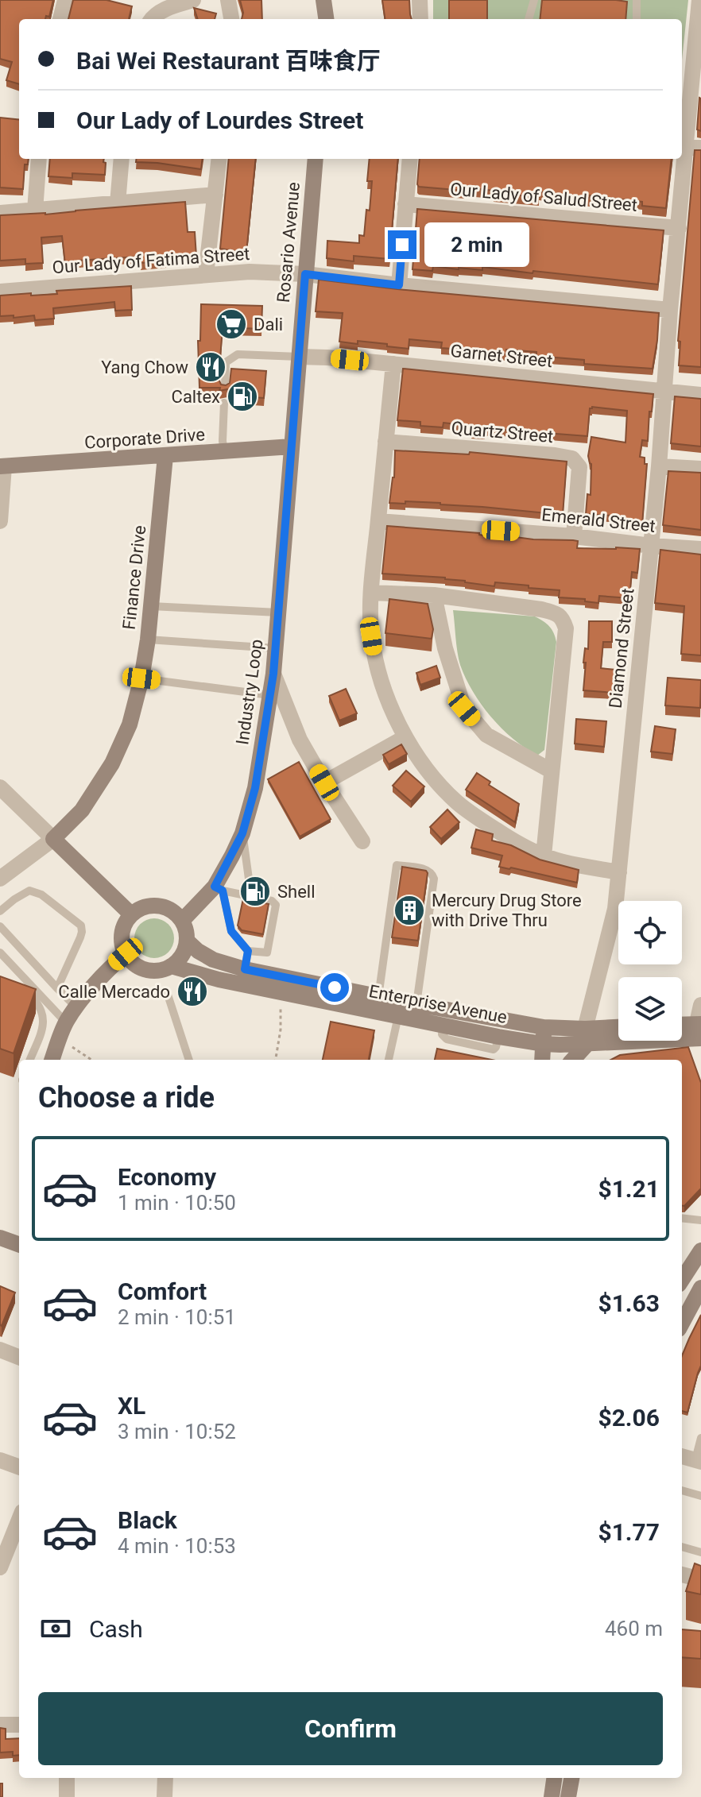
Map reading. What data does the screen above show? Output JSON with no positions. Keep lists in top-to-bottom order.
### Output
{
  "streets": {
    "main road": [
      "Rosario Avenue",
      "Corporate Drive",
      "Finance Drive",
      "Industry Loop",
      "Enterprise Avenue"
    ],
    "street": [
      "Our Lady of Salud Street",
      "Our Lady of Fatima Street",
      "Garnet Street",
      "Quartz Street",
      "Emerald Street",
      "Diamond Street"
    ]
  },
  "crossings": [
    ["Our Lady of Salud Street", "Diamond Street"],
    ["Rosario Avenue", "Our Lady of Fatima Street"],
    ["Rosario Avenue", "Garnet Street"],
    ["Rosario Avenue", "Corporate Drive"],
    ["Rosario Avenue", "Industry Loop"],
    ["Our Lady of Fatima Street", "Diamond Street"],
    ["Garnet Street", "Diamond Street"],
    ["Quartz Street", "Emerald Street"],
    ["Corporate Drive", "Finance Drive"],
    ["Corporate Drive", "Industry Loop"],
    ["Emerald Street", "Diamond Street"],
    ["Diamond Street", "Enterprise Avenue"],
    ["Industry Loop", "Enterprise Avenue"]
  ],
  "places": {
    "supermarket": ["Dali"],
    "restaurant": ["Yang Chow", "Calle Mercado"],
    "fuel station": ["Caltex", "Shell"],
    "building": ["Mercury Drug Store with Drive Thru"]
  },
  "page": {
    "banner": ["Bai Wei Restaurant 百味食厅", "Our Lady of Lourdes Street"],
    "bubble": "2 min",
    "heading": "Choose a ride",
    "list": [
      {
        "name": "Economy",
        "note": "1 min · 10:50",
        "value": "$1.21"
      },
      {
        "name": "Comfort",
        "note": "2 min · 10:51",
        "value": "$1.63"
      },
      {
        "name": "XL",
        "note": "3 min · 10:52",
        "value": "$2.06"
      },
      {
        "name": "Black",
        "note": "4 min · 10:53",
        "value": "$1.77"
      }
    ],
    "pay": ["Cash", "460 m"],
    "buttons": "Confirm"
  }
}
